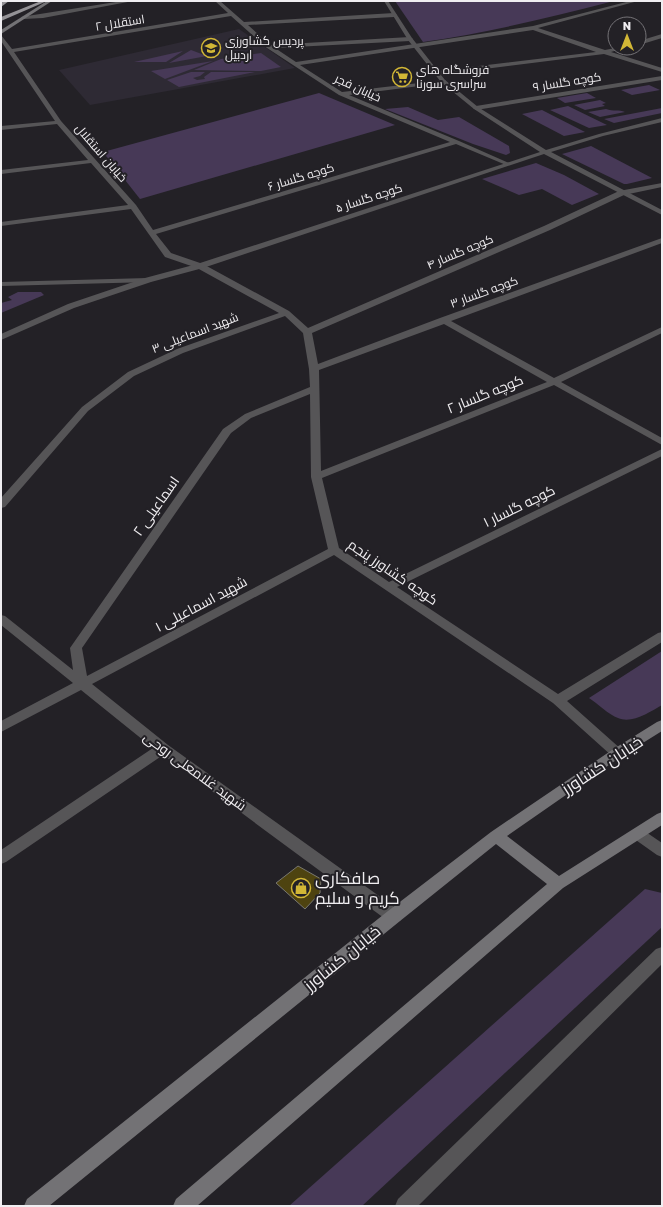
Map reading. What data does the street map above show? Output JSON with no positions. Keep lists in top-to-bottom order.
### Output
{
  "streets": {
    "main road": ["خیابان کشاورز"],
    "street": [
      "استقلال ۲",
      "کوچه گلسار ۹",
      "خیابان فجر",
      "خیابان استقلال",
      "کوچه گلسار ۶",
      "کوچه گلسار ۵",
      "کوچه گلسار ۴",
      "کوچه گلسار ۳",
      "شهید اسماعیلی ۳",
      "کوچه گلسار ۲",
      "اسماعیلی ۲",
      "کوچه گلسار ۱",
      "کوچه کشاورز پنجم",
      "شهید اسماعیلی ۱",
      "شهید غلامعلی روحی"
    ]
  },
  "crossings": [
    ["استقلال ۲", "خیابان فجر"],
    ["استقلال ۲", "خیابان استقلال"],
    ["خیابان فجر", "کوچه گلسار ۶"],
    ["خیابان فجر", "کوچه گلسار ۵"],
    ["خیابان استقلال", "کوچه گلسار ۶"],
    ["خیابان استقلال", "کوچه گلسار ۵"],
    ["کوچه گلسار ۴", "کوچه کشاورز پنجم"],
    ["کوچه گلسار ۳", "کوچه کشاورز پنجم"],
    ["کوچه گلسار ۲", "کوچه کشاورز پنجم"],
    ["اسماعیلی ۲", "کوچه کشاورز پنجم"],
    ["اسماعیلی ۲", "شهید اسماعیلی ۱"],
    ["اسماعیلی ۲", "شهید غلامعلی روحی"],
    ["کوچه گلسار ۱", "کوچه کشاورز پنجم"],
    ["کوچه کشاورز پنجم", "شهید اسماعیلی ۱"],
    ["کوچه کشاورز پنجم", "خیابان کشاورز"],
    ["شهید اسماعیلی ۱", "شهید غلامعلی روحی"],
    ["خیابان کشاورز", "شهید غلامعلی روحی"]
  ],
  "places": {
    "school or university": ["پردیس کشاورزی اردبیل"],
    "supermarket": ["فروشگاه های سراسری سورنا"],
    "shop": ["صافکاری کریم و سلیم"]
  },
  "north": "top"
}
